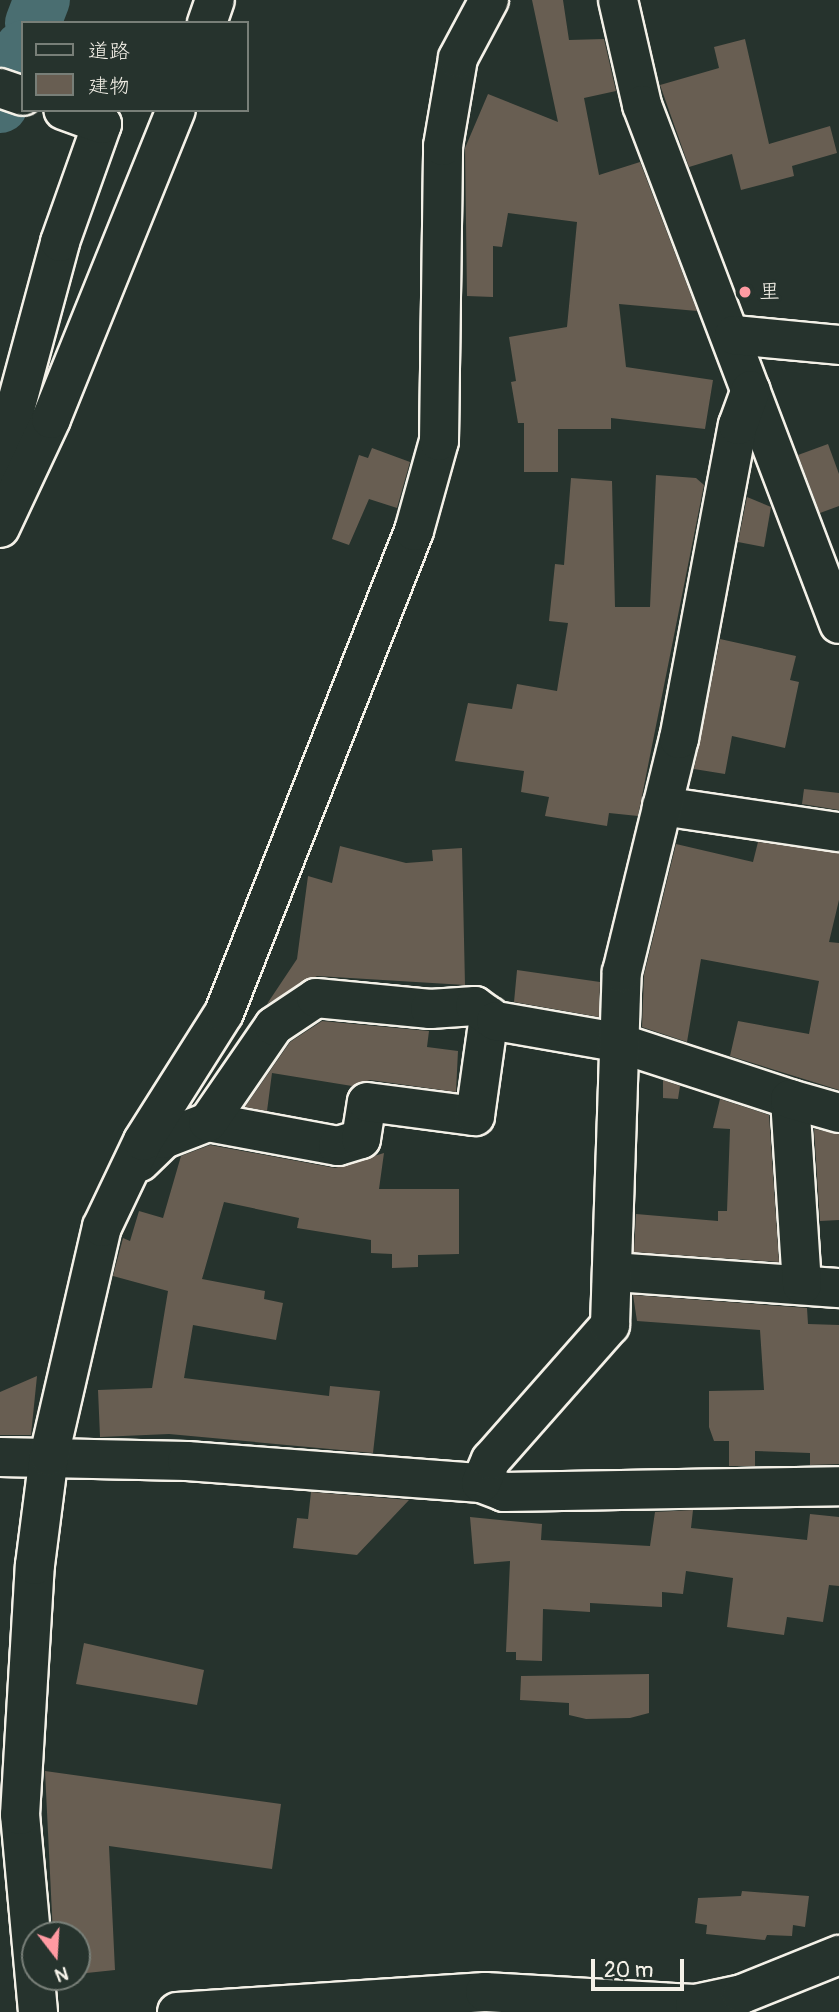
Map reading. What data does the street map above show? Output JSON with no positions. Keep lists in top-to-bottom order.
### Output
{
  "places": ["里"],
  "legend": ["道路", "建物"],
  "scale_bar": "20 m",
  "north": "bottom"
}
